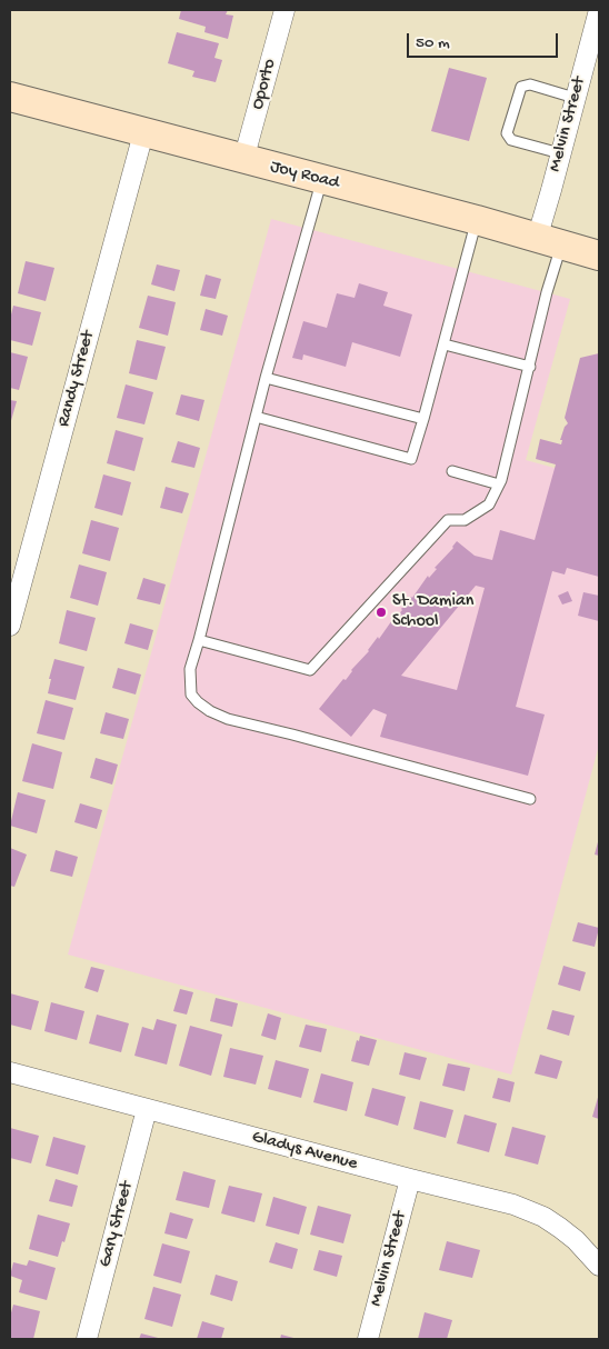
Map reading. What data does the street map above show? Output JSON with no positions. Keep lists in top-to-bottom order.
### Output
{
  "streets": {
    "street": [
      "Oporto",
      "Melvin Street",
      "Joy Road",
      "Randy Street",
      "Gladys Avenue",
      "Gary Street"
    ]
  },
  "crossings": [
    ["Oporto", "Joy Road"],
    ["Melvin Street", "Joy Road"],
    ["Melvin Street", "Gladys Avenue"],
    ["Joy Road", "Randy Street"],
    ["Gladys Avenue", "Gary Street"]
  ],
  "places": ["St. Damian School"],
  "scale_bar": "50 m"
}
